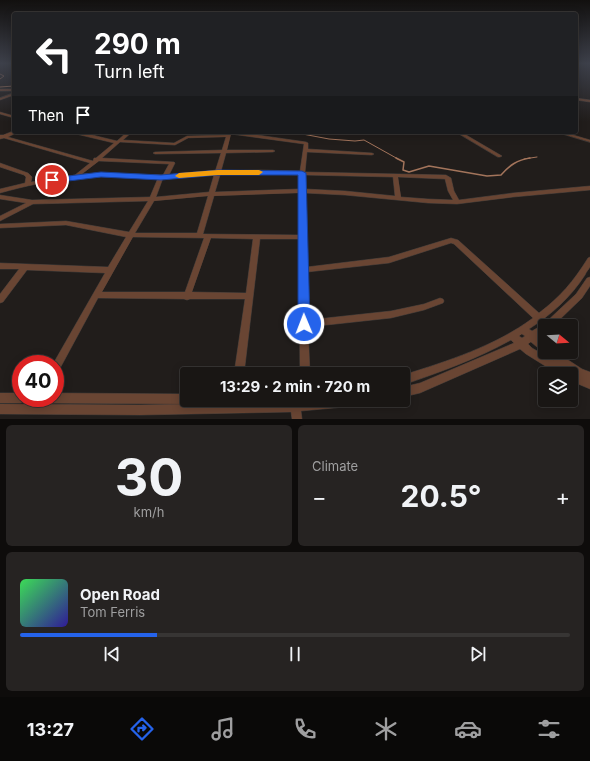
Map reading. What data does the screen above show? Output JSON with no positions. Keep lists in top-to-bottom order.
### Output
{
  "north": "right",
  "page": {
    "turn": ["290 m", "Turn left"],
    "then": "Then",
    "limit": "40",
    "trip": "13:29 · 2 min · 720 m",
    "tile": [
      ["30", "km/h"],
      "Climate"
    ],
    "heat": ["−", "20.5°", "+"],
    "song": ["Open Road", "Tom Ferris"],
    "tabs": "13:27"
  }
}
